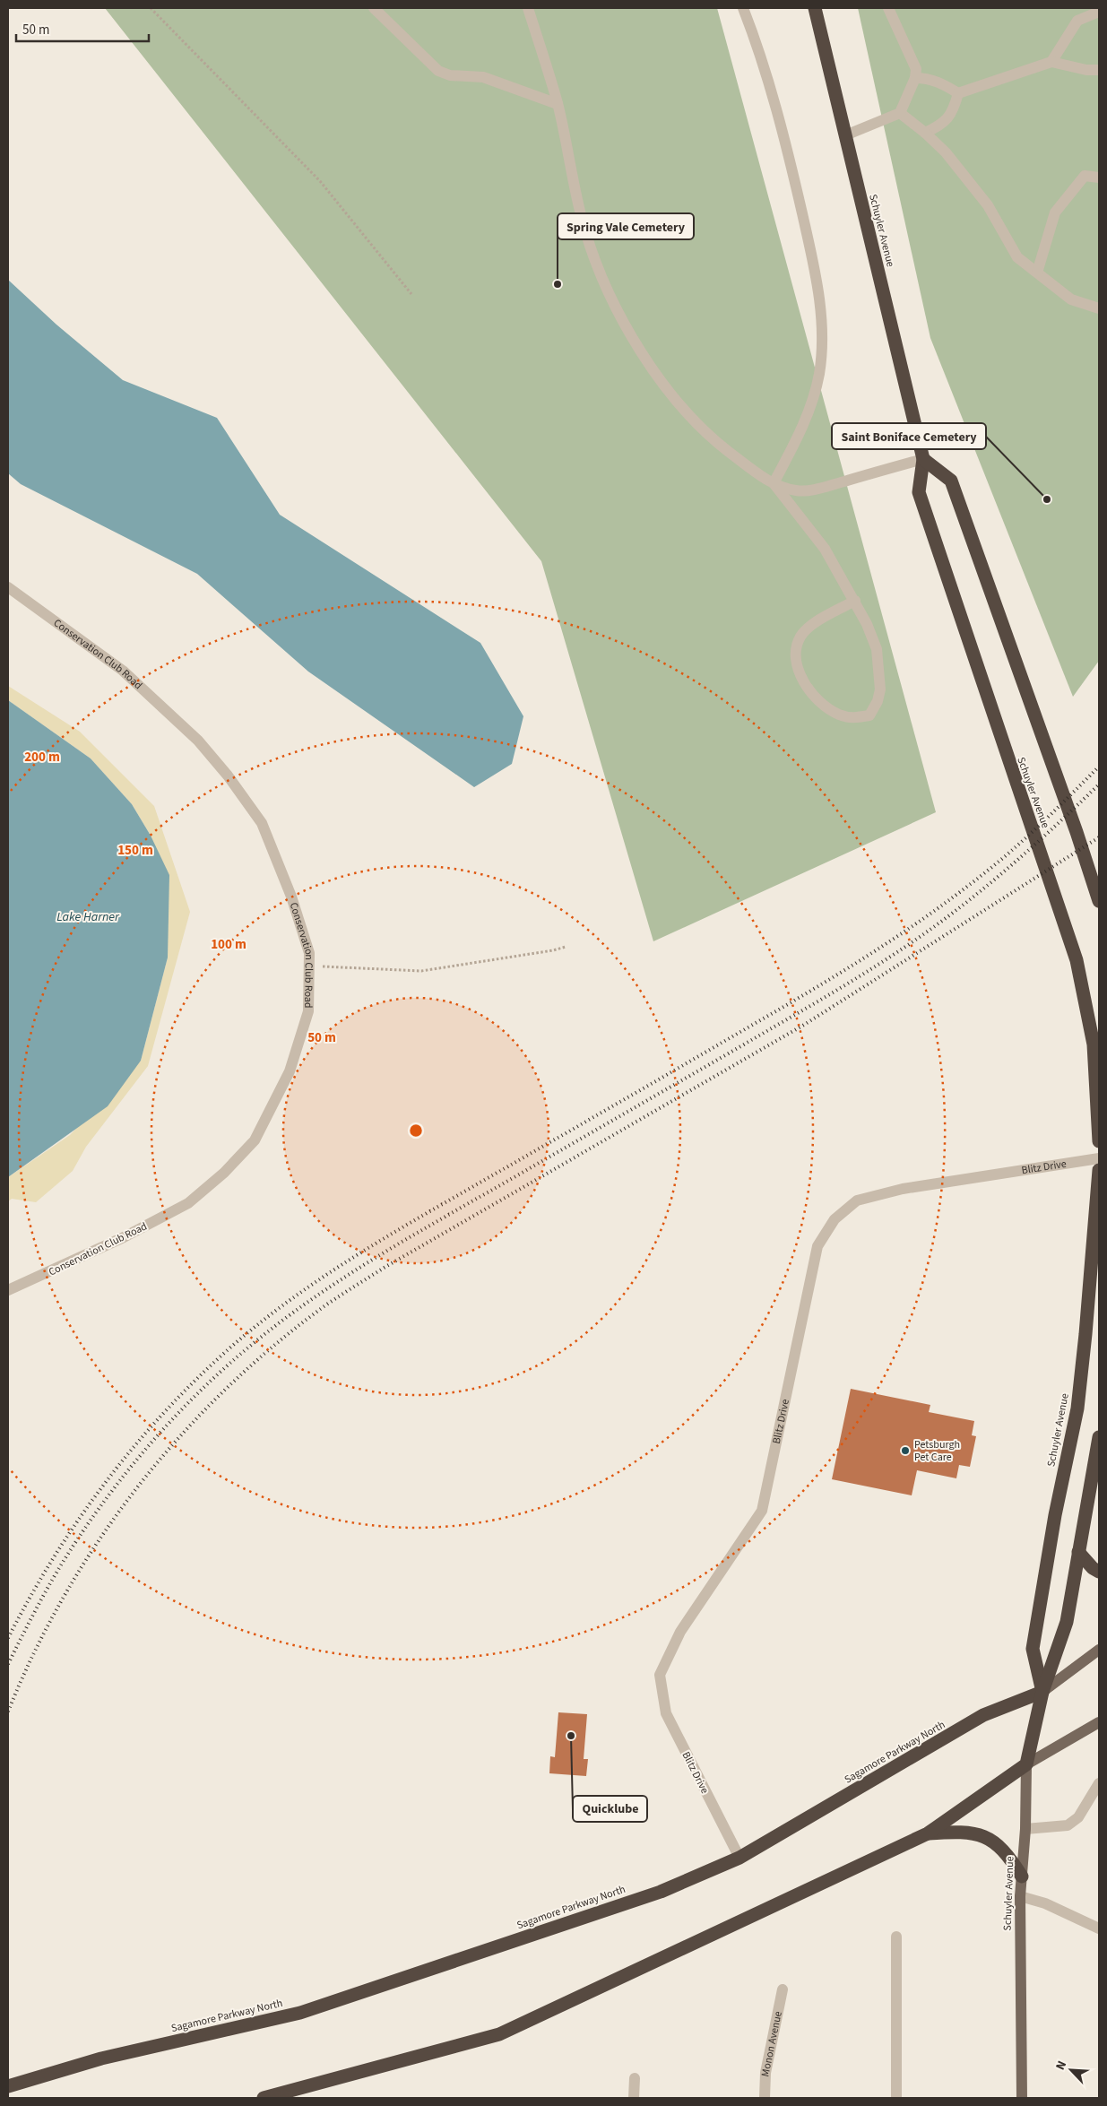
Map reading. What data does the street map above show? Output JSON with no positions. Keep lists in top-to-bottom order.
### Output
{
  "streets": {
    "highway": ["Schuyler Avenue", "Sagamore Parkway North"],
    "street": ["Conservation Club Road", "Blitz Drive", "Monon Avenue"]
  },
  "crossings": [
    ["Schuyler Avenue", "Sagamore Parkway North"],
    ["Blitz Drive", "Sagamore Parkway North"]
  ],
  "water": ["Lake Harner"],
  "places": [
    "Spring Vale Cemetery",
    "Saint Boniface Cemetery",
    "Petsburgh Pet Care",
    "Quicklube"
  ],
  "scale_bar": "50 m",
  "north": "top left",
  "rings": [
    "200 m",
    "150 m",
    "100 m",
    "50 m"
  ]
}
